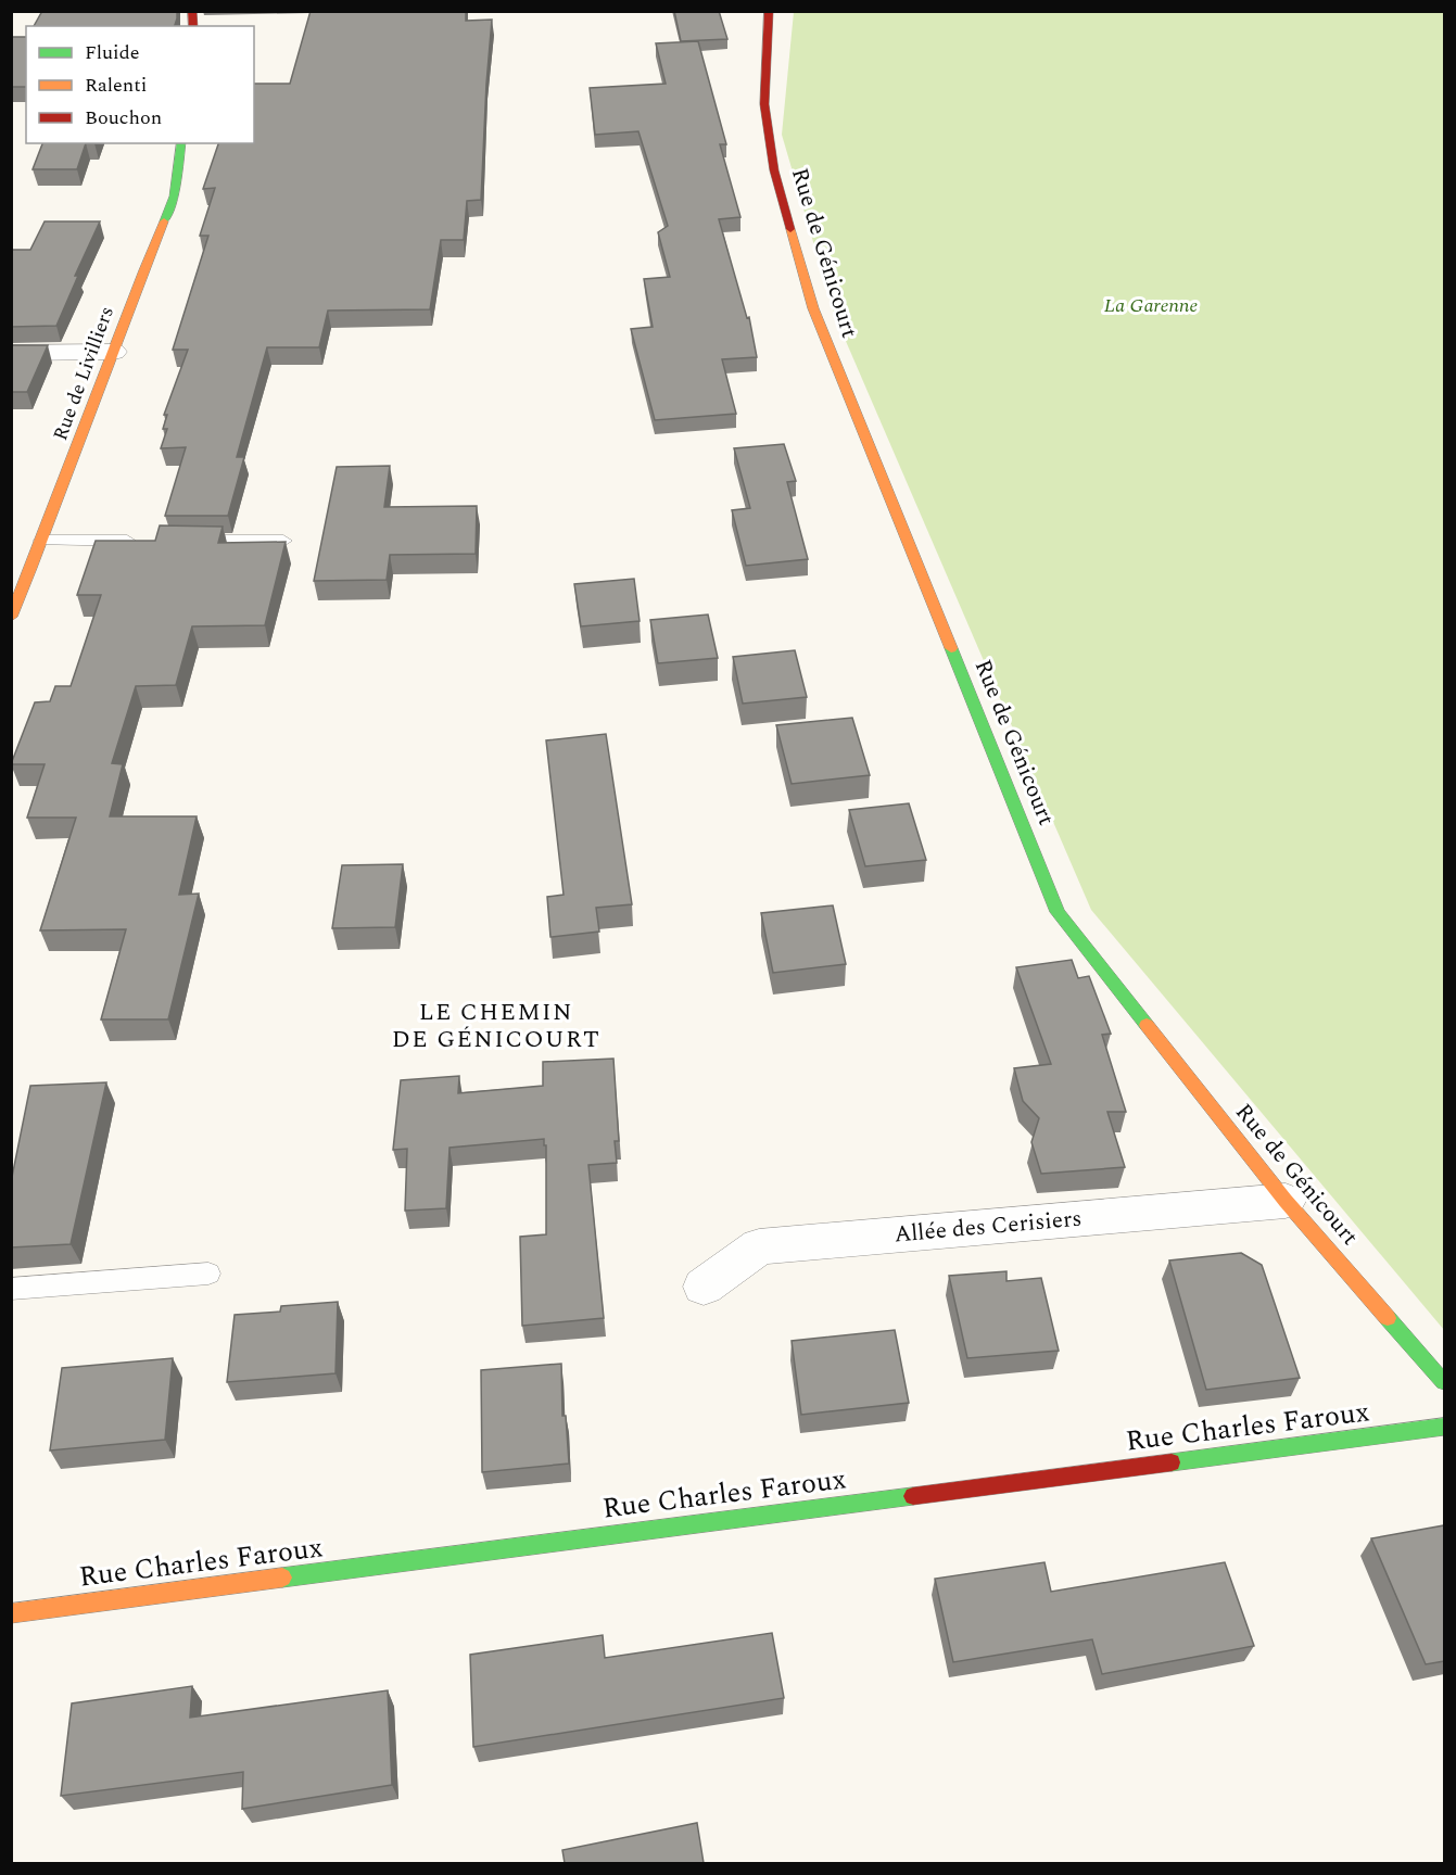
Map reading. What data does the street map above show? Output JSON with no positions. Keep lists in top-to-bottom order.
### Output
{
  "streets": {
    "street": [
      "Rue de Génicourt",
      "Rue de Livilliers",
      "Allée des Cerisiers",
      "Rue Charles Faroux"
    ]
  },
  "crossings": [
    ["Rue de Génicourt", "Allée des Cerisiers"]
  ],
  "districts": ["LE CHEMIN DE GÉNICOURT"],
  "parks": ["La Garenne"],
  "legend": ["Fluide", "Ralenti", "Bouchon"]
}
